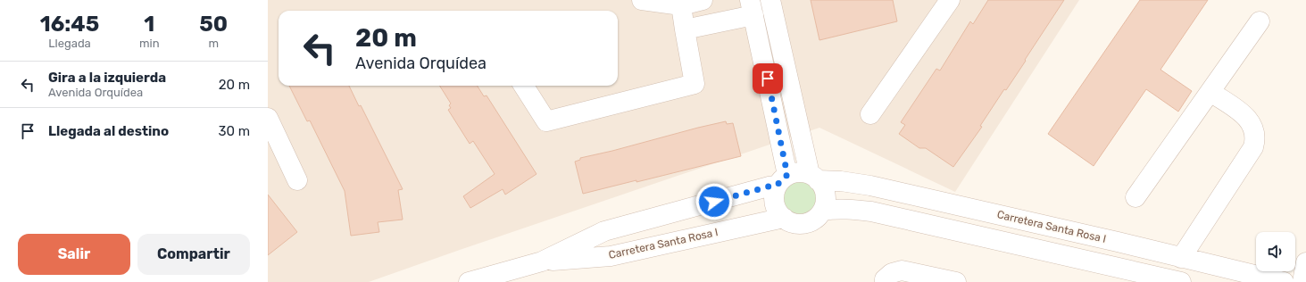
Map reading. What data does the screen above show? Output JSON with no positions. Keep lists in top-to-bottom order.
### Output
{
  "streets": {
    "street": ["Carretera Santa Rosa I"]
  },
  "page": {
    "eta": [
      "16:45",
      "Llegada",
      "1",
      "min",
      "50",
      "m"
    ],
    "turn": ["20 m", "Avenida Orquídea"],
    "list": [
      {
        "name": "Gira a la izquierda",
        "note": "Avenida Orquídea",
        "value": "20 m"
      },
      {
        "name": "Llegada al destino",
        "value": "30 m"
      }
    ],
    "buttons": ["Salir", "Compartir"]
  }
}
